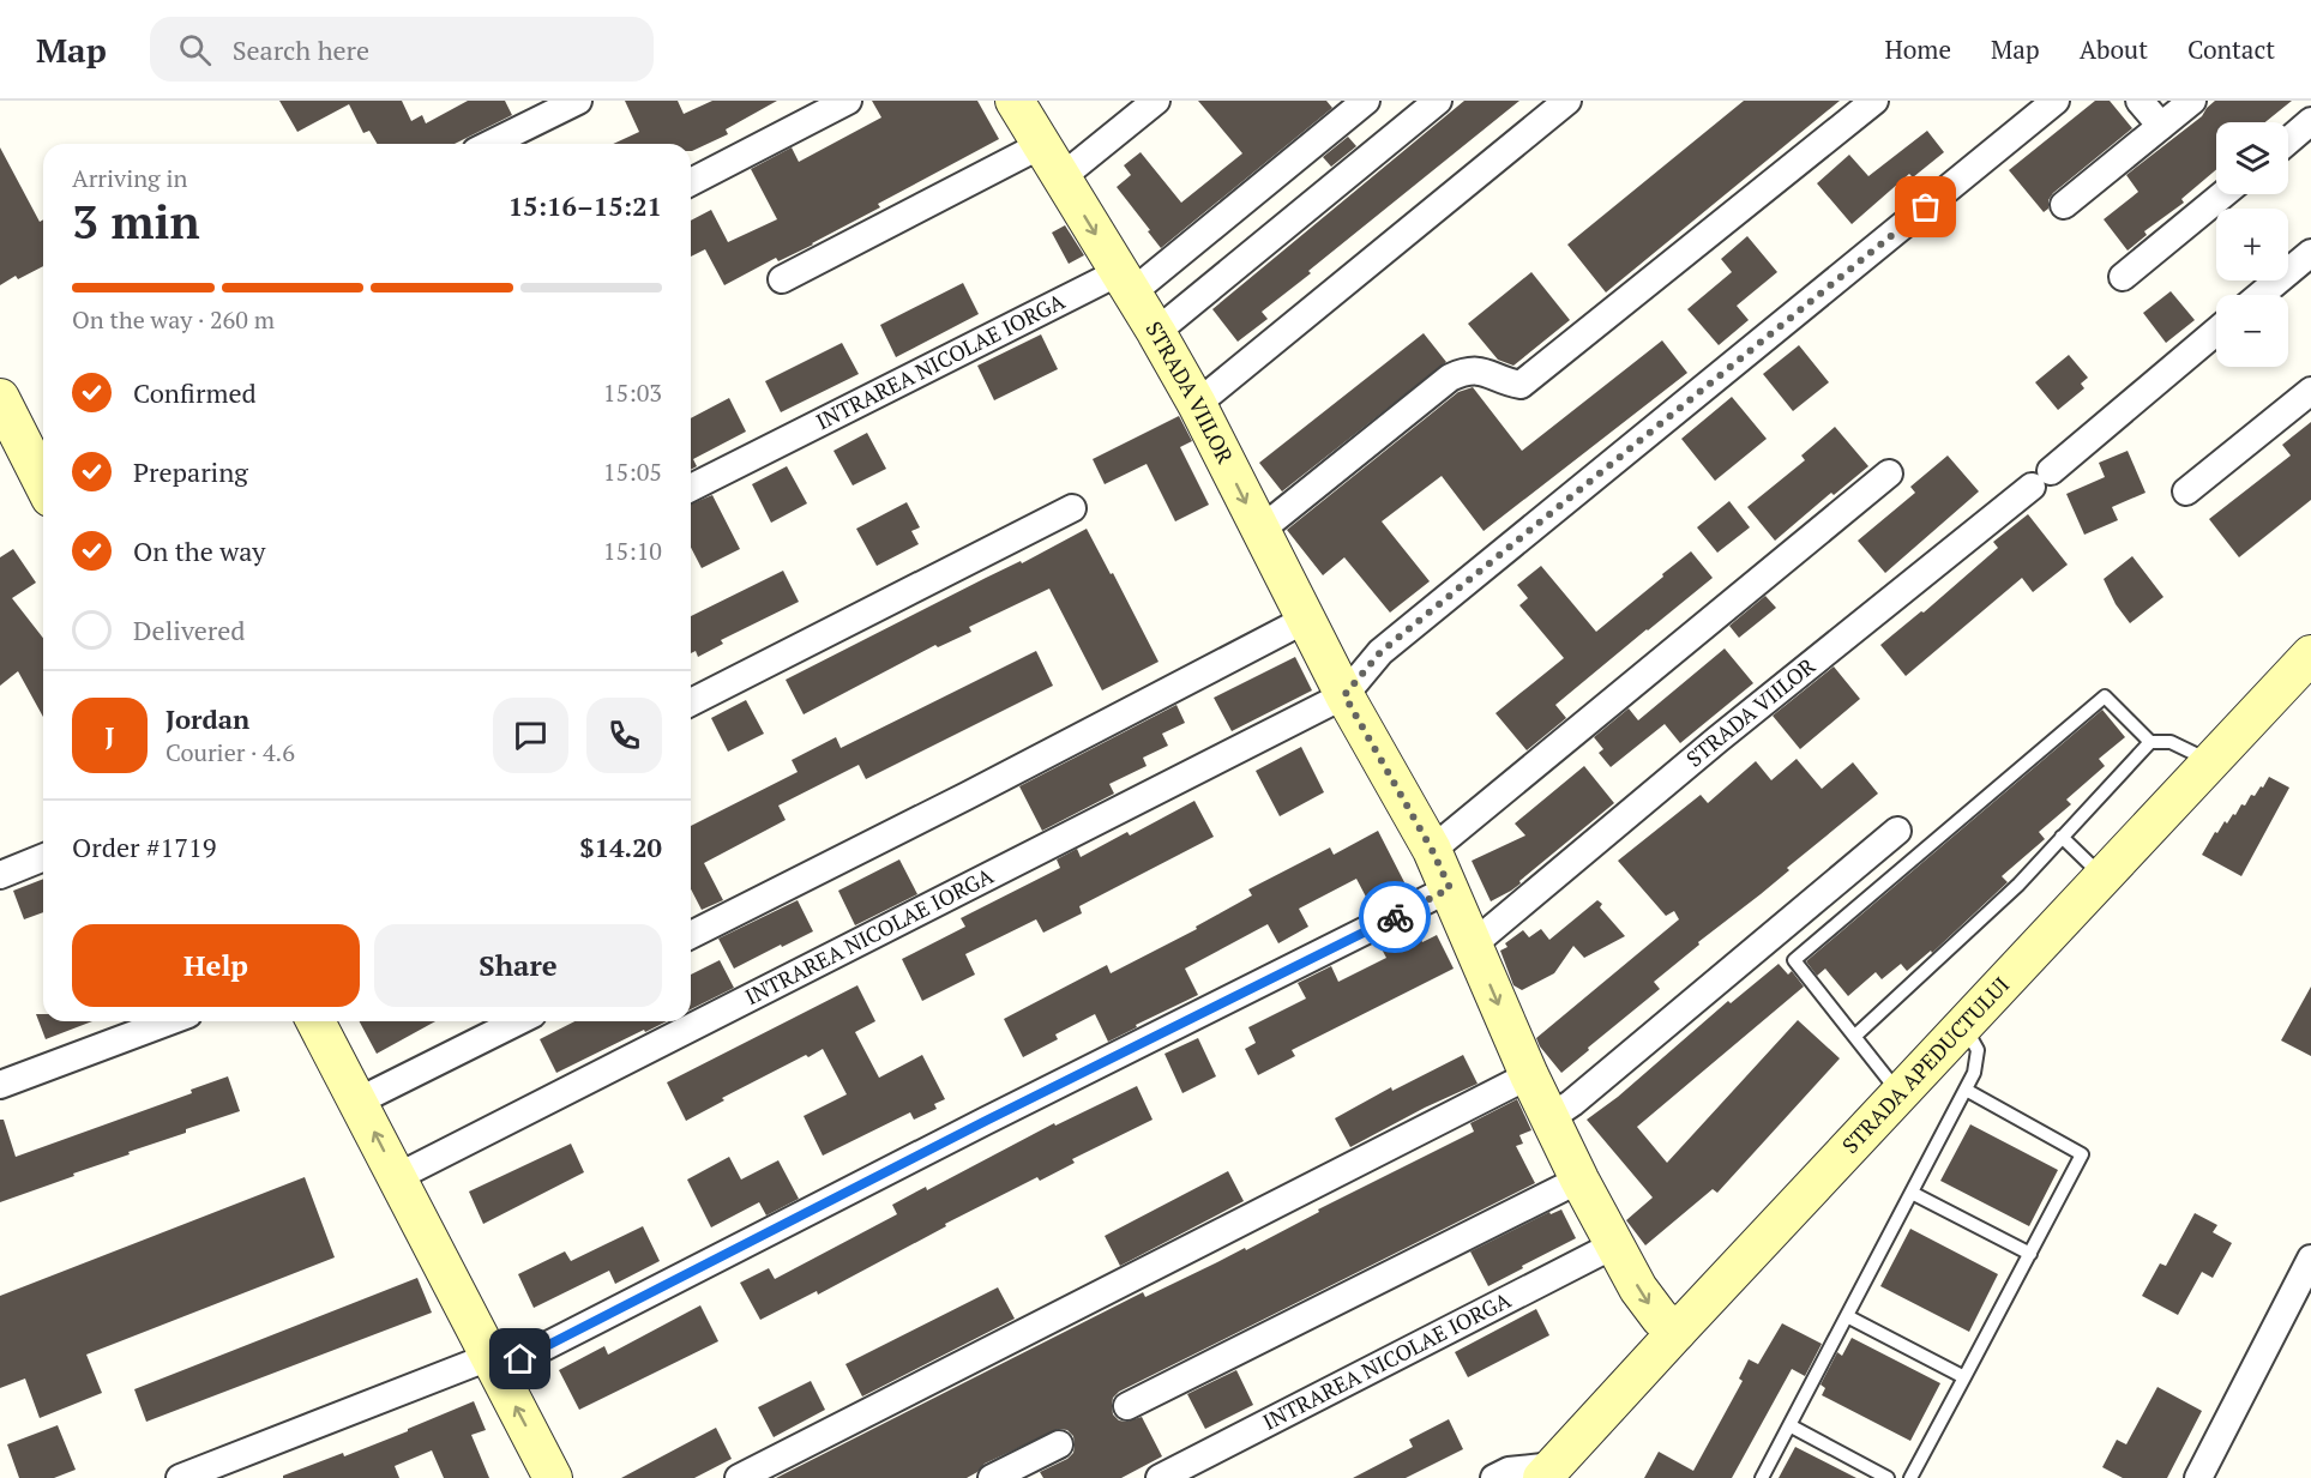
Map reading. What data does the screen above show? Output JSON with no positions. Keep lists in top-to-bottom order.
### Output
{
  "streets": {
    "street": ["INTRAREA NICOLAE IORGA", "STRADA VIILOR", "STRADA APEDUCTULUI"]
  },
  "crossings": [
    ["INTRAREA NICOLAE IORGA", "STRADA VIILOR"],
    ["STRADA VIILOR", "STRADA APEDUCTULUI"]
  ],
  "page": {
    "header": "Map",
    "search": "Search here",
    "nav": [
      "Home",
      "Map",
      "About",
      "Contact"
    ],
    "map_buttons": ["+", "−"],
    "heading": ["3 min", "Arriving in", "15:16–15:21"],
    "panel": [
      "Jordan",
      "Courier · 4.6",
      "Order #1719",
      "$14.20"
    ],
    "bar": "On the way · 260 m",
    "list": [
      ["Confirmed", "15:03"],
      ["Preparing", "15:05"],
      ["On the way", "15:10"],
      "Delivered"
    ],
    "round": "J",
    "buttons": ["Help", "Share"]
  }
}
